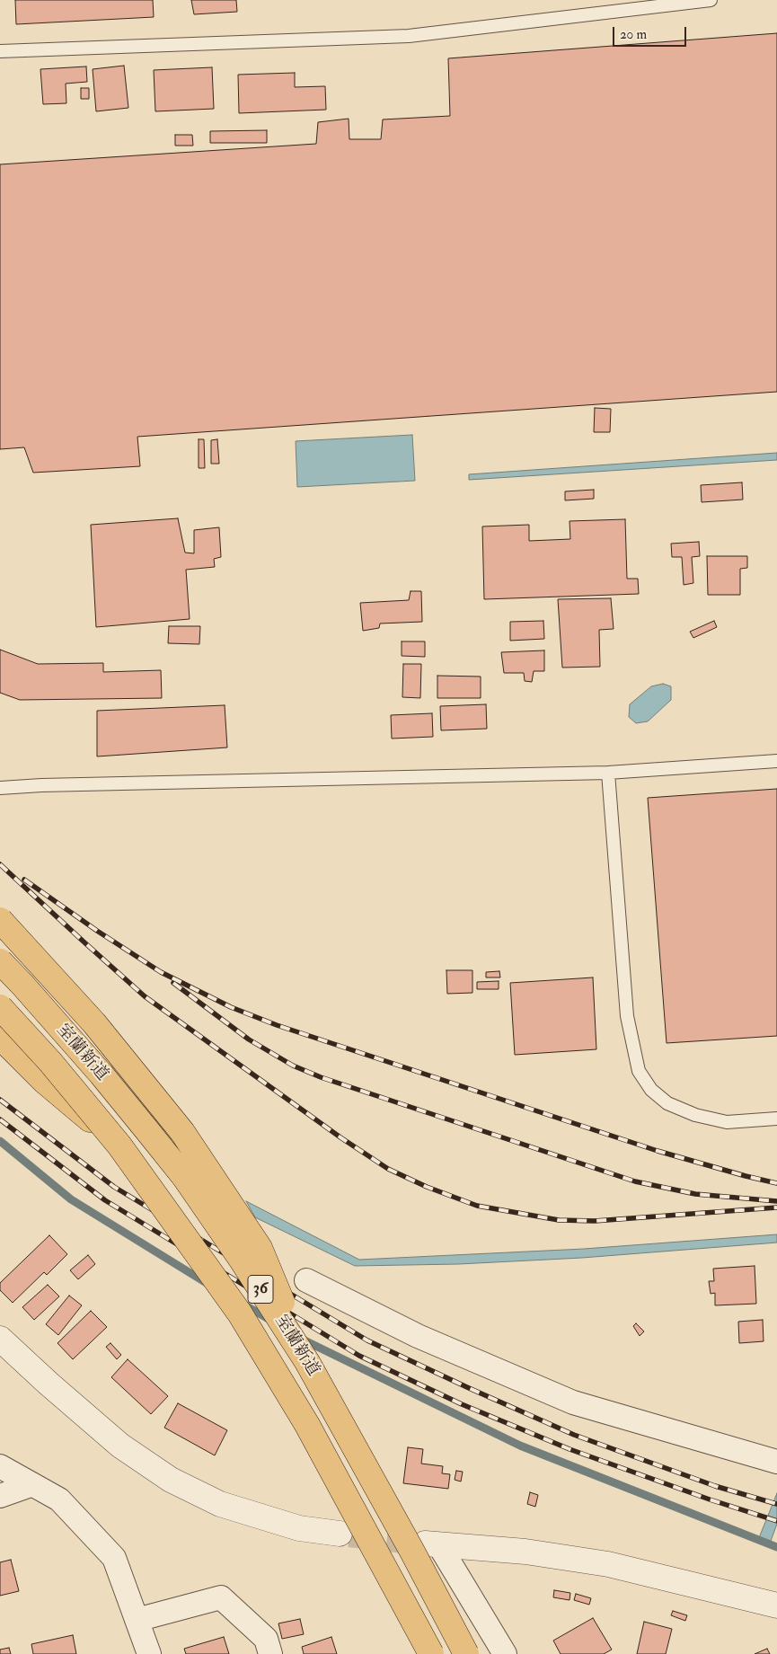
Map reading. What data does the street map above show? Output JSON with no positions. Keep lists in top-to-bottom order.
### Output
{
  "streets": {
    "highway": ["室蘭新道", "36"]
  },
  "scale_bar": "20 m"
}
